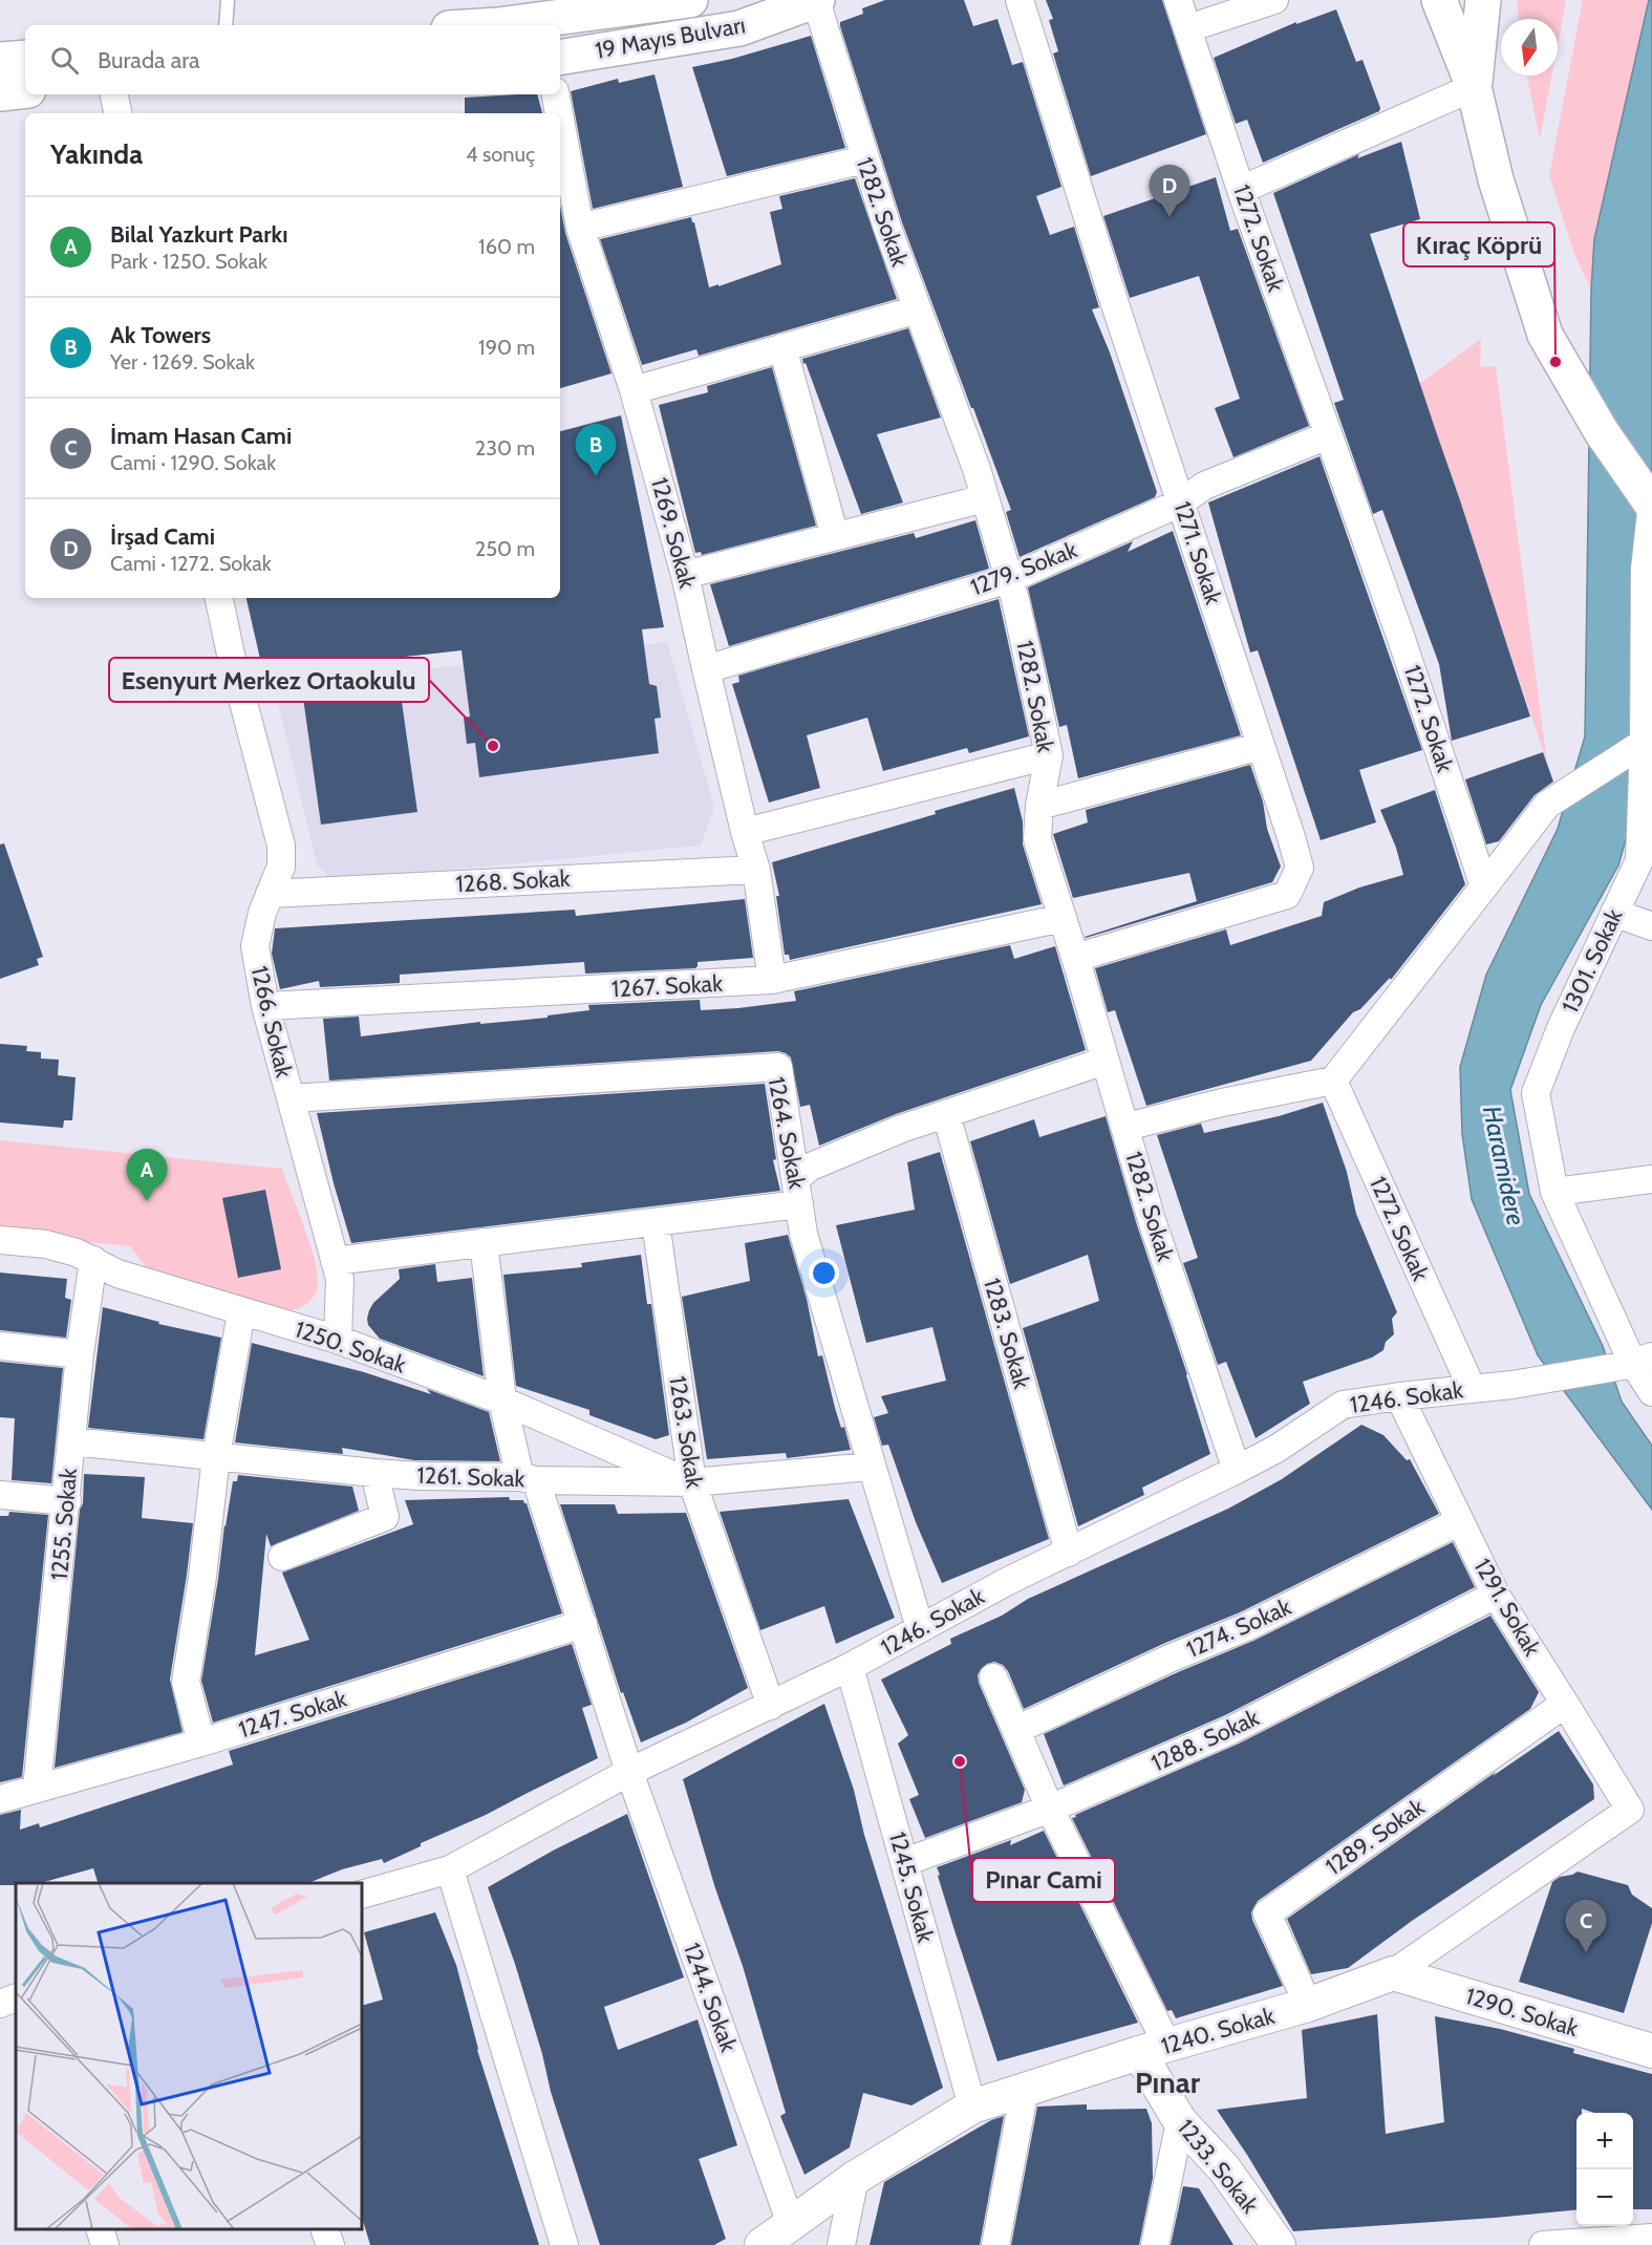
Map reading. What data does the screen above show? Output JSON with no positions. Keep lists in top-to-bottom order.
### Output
{
  "streets": {
    "main road": ["19 Mayıs Bulvarı"],
    "street": [
      "1282. Sokak",
      "1272. Sokak",
      "1269. Sokak",
      "1271. Sokak",
      "1279. Sokak",
      "1268. Sokak",
      "1301. Sokak",
      "1267. Sokak",
      "1266. Sokak",
      "1264. Sokak",
      "1283. Sokak",
      "1250. Sokak",
      "1246. Sokak",
      "1263. Sokak",
      "1261. Sokak",
      "1255. Sokak",
      "1291. Sokak",
      "1274. Sokak",
      "1247. Sokak",
      "1288. Sokak",
      "1289. Sokak",
      "1245. Sokak",
      "1244. Sokak",
      "1290. Sokak",
      "1240. Sokak",
      "1233. Sokak"
    ]
  },
  "crossings": [
    ["19 Mayıs Bulvarı", "1282. Sokak"],
    ["1282. Sokak", "1271. Sokak"],
    ["1282. Sokak", "1279. Sokak"],
    ["1282. Sokak", "1267. Sokak"],
    ["1282. Sokak", "1246. Sokak"],
    ["1272. Sokak", "1279. Sokak"],
    ["1272. Sokak", "1246. Sokak"],
    ["1269. Sokak", "1279. Sokak"],
    ["1269. Sokak", "1268. Sokak"],
    ["1269. Sokak", "1267. Sokak"],
    ["1271. Sokak", "1279. Sokak"],
    ["1268. Sokak", "1266. Sokak"],
    ["1301. Sokak", "1246. Sokak"],
    ["1267. Sokak", "1266. Sokak"],
    ["1266. Sokak", "1264. Sokak"],
    ["1266. Sokak", "1250. Sokak"],
    ["1264. Sokak", "1246. Sokak"],
    ["1264. Sokak", "1261. Sokak"],
    ["1283. Sokak", "1246. Sokak"],
    ["1250. Sokak", "1263. Sokak"],
    ["1250. Sokak", "1261. Sokak"],
    ["1250. Sokak", "1255. Sokak"],
    ["1250. Sokak", "1244. Sokak"],
    ["1246. Sokak", "1263. Sokak"],
    ["1246. Sokak", "1291. Sokak"],
    ["1246. Sokak", "1245. Sokak"],
    ["1246. Sokak", "1244. Sokak"],
    ["1263. Sokak", "1261. Sokak"],
    ["1261. Sokak", "1255. Sokak"],
    ["1261. Sokak", "1244. Sokak"],
    ["1255. Sokak", "1247. Sokak"],
    ["1291. Sokak", "1274. Sokak"],
    ["1291. Sokak", "1288. Sokak"],
    ["1291. Sokak", "1289. Sokak"],
    ["1291. Sokak", "1240. Sokak"],
    ["1247. Sokak", "1244. Sokak"],
    ["1288. Sokak", "1245. Sokak"],
    ["1289. Sokak", "1240. Sokak"],
    ["1245. Sokak", "1240. Sokak"],
    ["1244. Sokak", "1240. Sokak"],
    ["1290. Sokak", "1240. Sokak"],
    ["1240. Sokak", "1233. Sokak"]
  ],
  "districts": ["Pınar"],
  "water": ["Haramidere"],
  "places": ["Kıraç Köprü", "Esenyurt Merkez Ortaokulu", "Pınar Cami"],
  "north": "bottom",
  "page": {
    "search": "Burada ara",
    "heading": ["Yakında", "4 sonuç"],
    "pins": [
      "D",
      "B",
      "A",
      "C"
    ],
    "list": [
      {
        "mark": "A",
        "name": "Bilal Yazkurt Parkı",
        "note": "Park · 1250. Sokak",
        "value": "160 m"
      },
      {
        "mark": "B",
        "name": "Ak Towers",
        "note": "Yer · 1269. Sokak",
        "value": "190 m"
      },
      {
        "mark": "C",
        "name": "İmam Hasan Cami",
        "note": "Cami · 1290. Sokak",
        "value": "230 m"
      },
      {
        "mark": "D",
        "name": "İrşad Cami",
        "note": "Cami · 1272. Sokak",
        "value": "250 m"
      }
    ],
    "map_buttons": ["+", "−"]
  }
}
